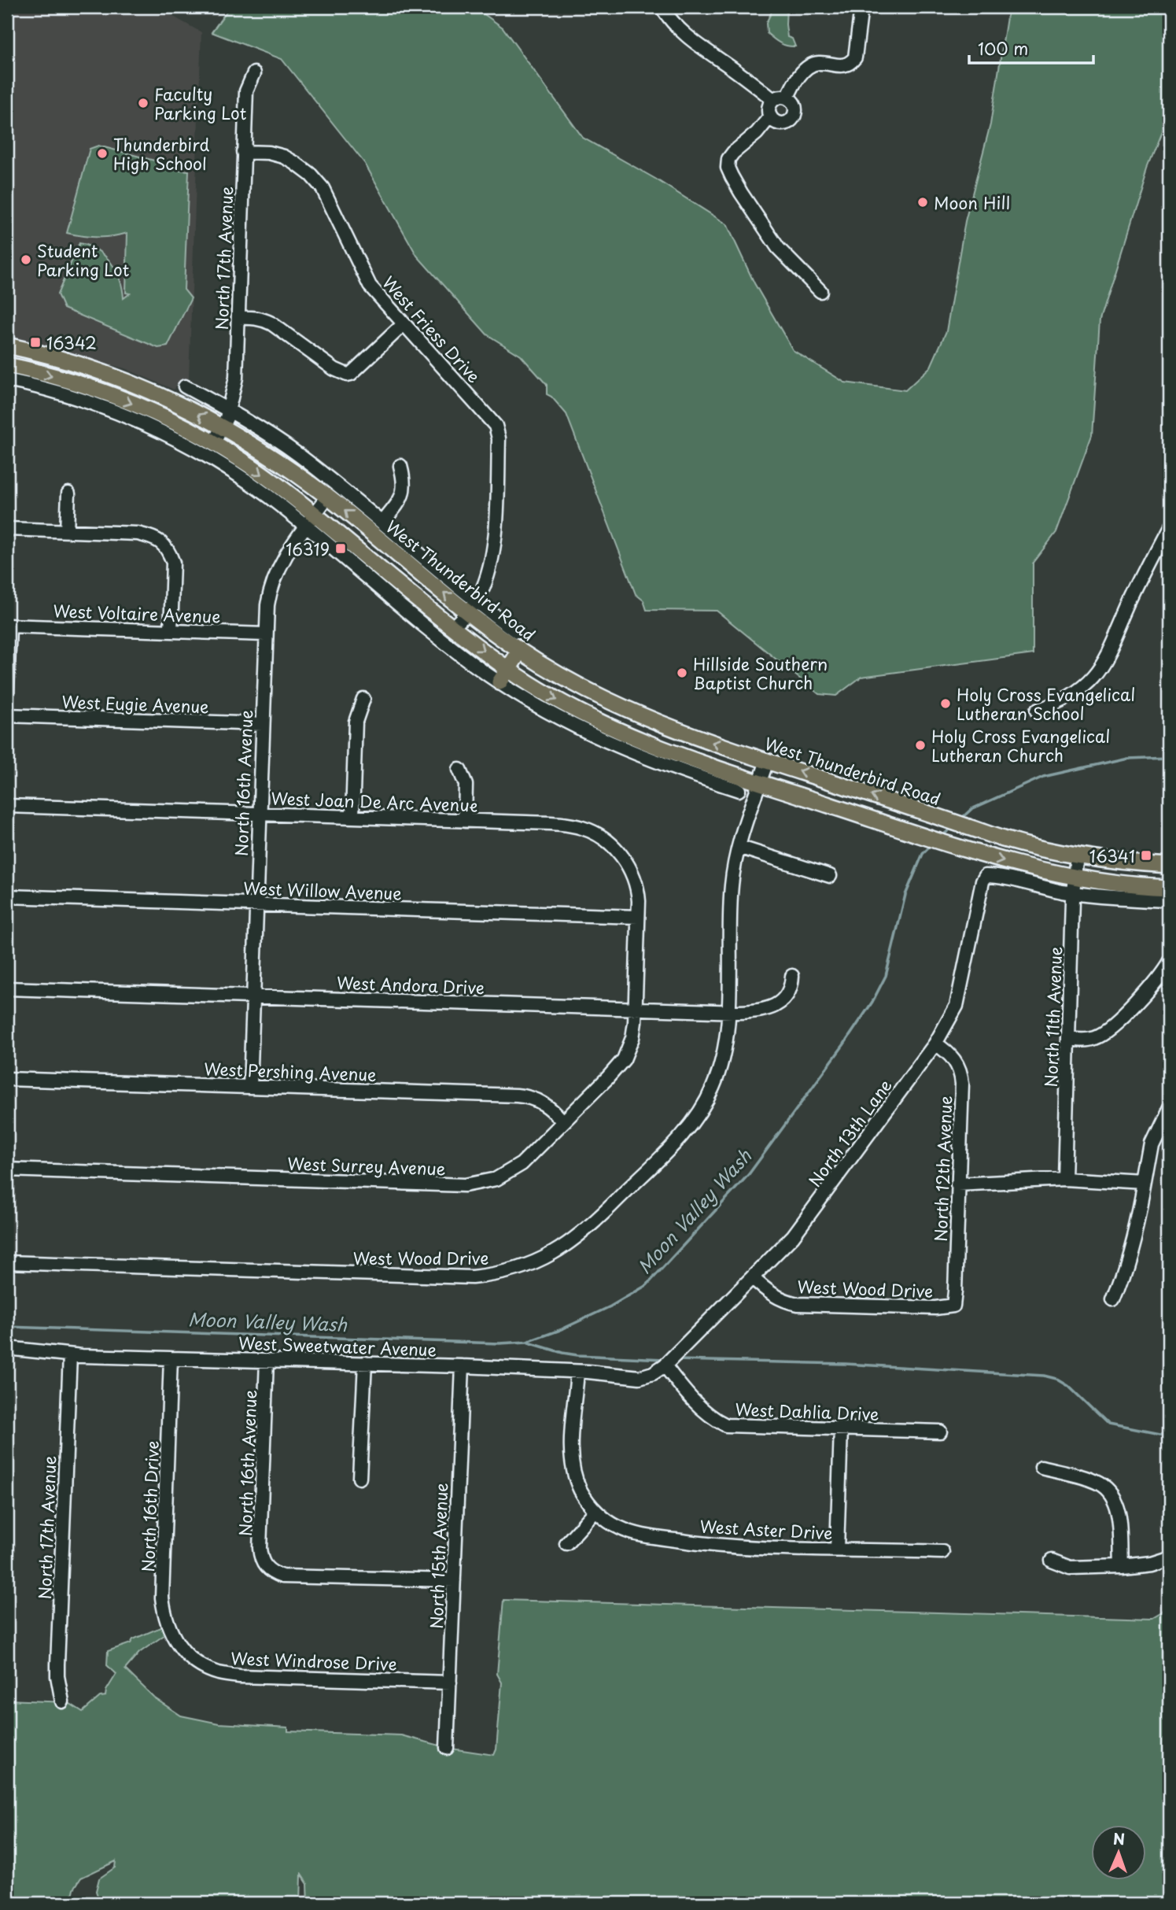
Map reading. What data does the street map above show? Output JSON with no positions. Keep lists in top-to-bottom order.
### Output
{
  "streets": {
    "main road": ["West Thunderbird Road"],
    "street": [
      "North 17th Avenue",
      "West Friess Drive",
      "West Voltaire Avenue",
      "West Eugie Avenue",
      "North 16th Avenue",
      "West Joan De Arc Avenue",
      "West Willow Avenue",
      "West Andora Drive",
      "North 11th Avenue",
      "West Pershing Avenue",
      "North 13th Lane",
      "West Surrey Avenue",
      "North 12th Avenue",
      "West Wood Drive",
      "West Sweetwater Avenue",
      "West Dahlia Drive",
      "North 16th Drive",
      "West Aster Drive",
      "North 15th Avenue",
      "West Windrose Drive"
    ]
  },
  "crossings": [
    ["North 17th Avenue", "West Friess Drive"],
    ["North 17th Avenue", "West Thunderbird Road"],
    ["North 17th Avenue", "West Sweetwater Avenue"],
    ["West Friess Drive", "West Thunderbird Road"],
    ["West Thunderbird Road", "North 16th Avenue"],
    ["West Thunderbird Road", "North 11th Avenue"],
    ["West Thunderbird Road", "West Wood Drive"],
    ["West Voltaire Avenue", "North 16th Avenue"],
    ["West Eugie Avenue", "North 16th Avenue"],
    ["North 16th Avenue", "West Joan De Arc Avenue"],
    ["North 16th Avenue", "West Willow Avenue"],
    ["North 16th Avenue", "West Andora Drive"],
    ["North 16th Avenue", "West Pershing Avenue"],
    ["North 16th Avenue", "West Sweetwater Avenue"],
    ["North 16th Avenue", "North 15th Avenue"],
    ["West Joan De Arc Avenue", "West Surrey Avenue"],
    ["West Willow Avenue", "West Surrey Avenue"],
    ["West Andora Drive", "West Surrey Avenue"],
    ["West Andora Drive", "West Wood Drive"],
    ["North 11th Avenue", "North 13th Lane"],
    ["West Pershing Avenue", "West Surrey Avenue"],
    ["North 13th Lane", "North 12th Avenue"],
    ["North 13th Lane", "West Wood Drive"],
    ["North 13th Lane", "West Sweetwater Avenue"],
    ["North 13th Lane", "West Dahlia Drive"],
    ["North 12th Avenue", "West Wood Drive"],
    ["West Sweetwater Avenue", "West Dahlia Drive"],
    ["West Sweetwater Avenue", "North 16th Drive"],
    ["West Sweetwater Avenue", "North 15th Avenue"],
    ["North 16th Drive", "West Windrose Drive"],
    ["North 15th Avenue", "West Windrose Drive"]
  ],
  "water": ["Moon Valley Wash"],
  "places": {
    "other": [
      "Faculty Parking Lot",
      "Thunderbird High School",
      "Moon Hill",
      "Student Parking Lot",
      "Hillside Southern Baptist Church",
      "Holy Cross Evangelical Lutheran School",
      "Holy Cross Evangelical Lutheran Church"
    ],
    "transit": ["16342", "16319", "16341"]
  },
  "scale_bar": "100 m",
  "north": "top"
}
